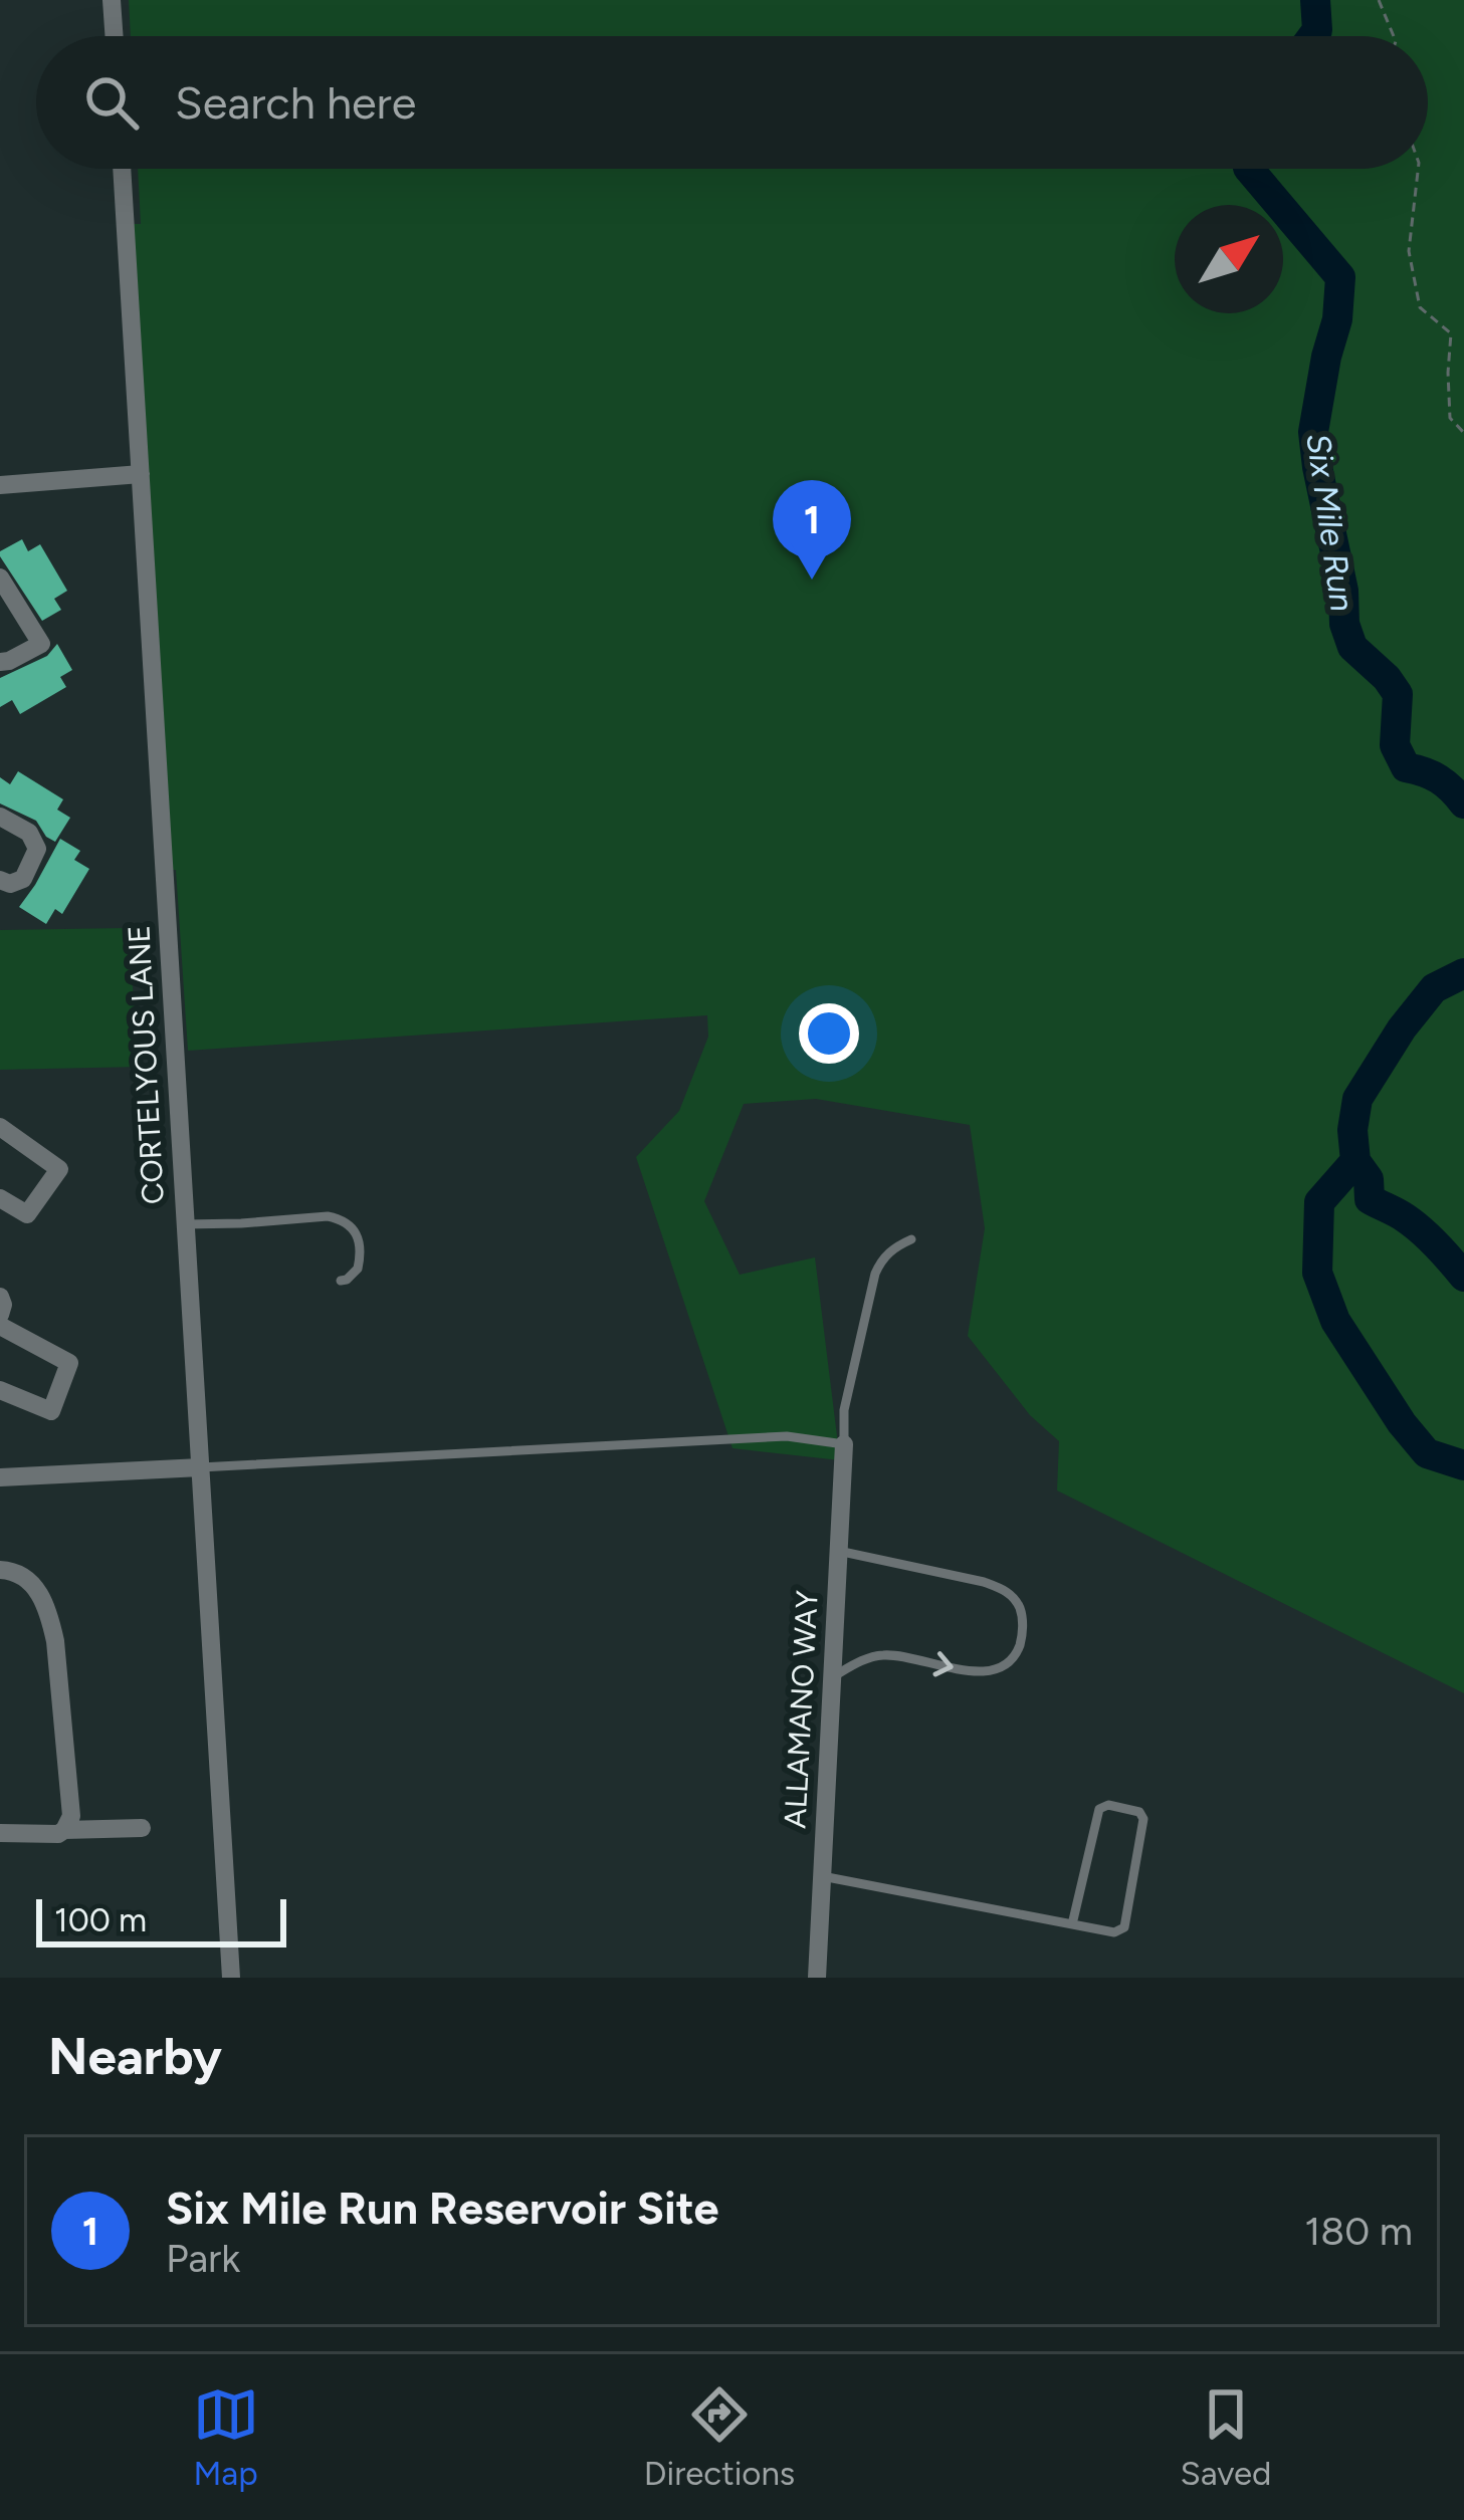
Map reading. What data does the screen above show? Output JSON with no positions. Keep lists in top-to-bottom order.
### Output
{
  "streets": {
    "street": ["CORTELYOUS LANE", "ALLAMANO WAY"]
  },
  "water": ["Six Mile Run"],
  "scale_bar": "100 m",
  "north": "top right",
  "page": {
    "search": "Search here",
    "pins": "1",
    "scale": "100 m",
    "heading": "Nearby",
    "list": [
      {
        "mark": "1",
        "name": "Six Mile Run Reservoir Site",
        "note": "Park",
        "value": "180 m"
      }
    ],
    "nav": ["Map", "Directions", "Saved"]
  }
}
